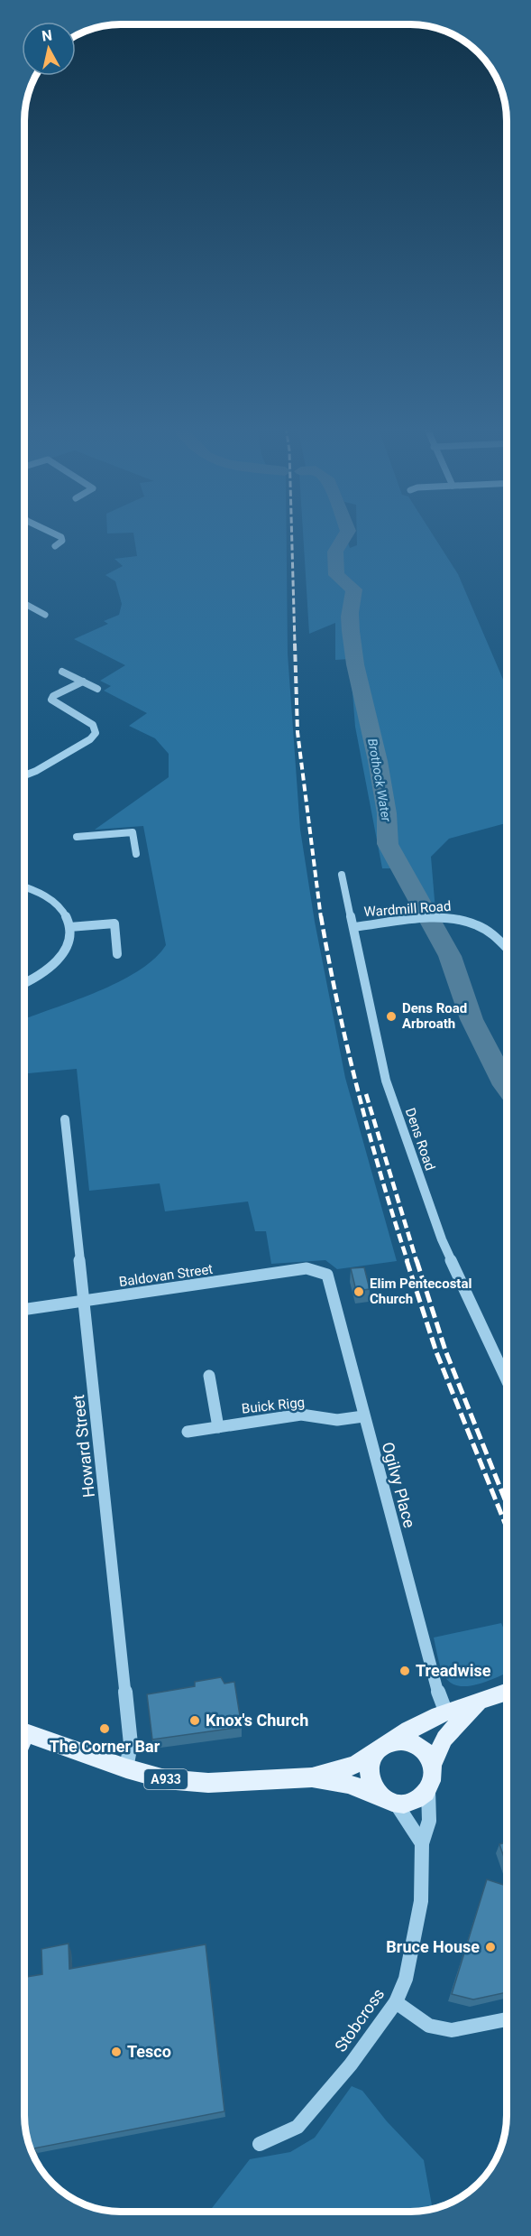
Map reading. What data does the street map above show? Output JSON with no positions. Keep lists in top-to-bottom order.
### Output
{
  "streets": {
    "main road": ["A933"],
    "street": [
      "Wardmill Road",
      "Dens Road",
      "Baldovan Street",
      "Buick Rigg",
      "Howard Street",
      "Ogilvy Place",
      "Stobcross"
    ]
  },
  "crossings": [
    ["Wardmill Road", "Dens Road"],
    ["Baldovan Street", "Howard Street"],
    ["Baldovan Street", "Ogilvy Place"],
    ["Buick Rigg", "Ogilvy Place"],
    ["Howard Street", "A933"],
    ["Ogilvy Place", "A933"],
    ["A933", "Stobcross"]
  ],
  "water": ["Brothock Water"],
  "places": [
    "Dens Road Arbroath",
    "Elim Pentecostal Church",
    "Treadwise",
    "Knox's Church",
    "The Corner Bar",
    "Bruce House",
    "Tesco"
  ],
  "north": "top"
}
